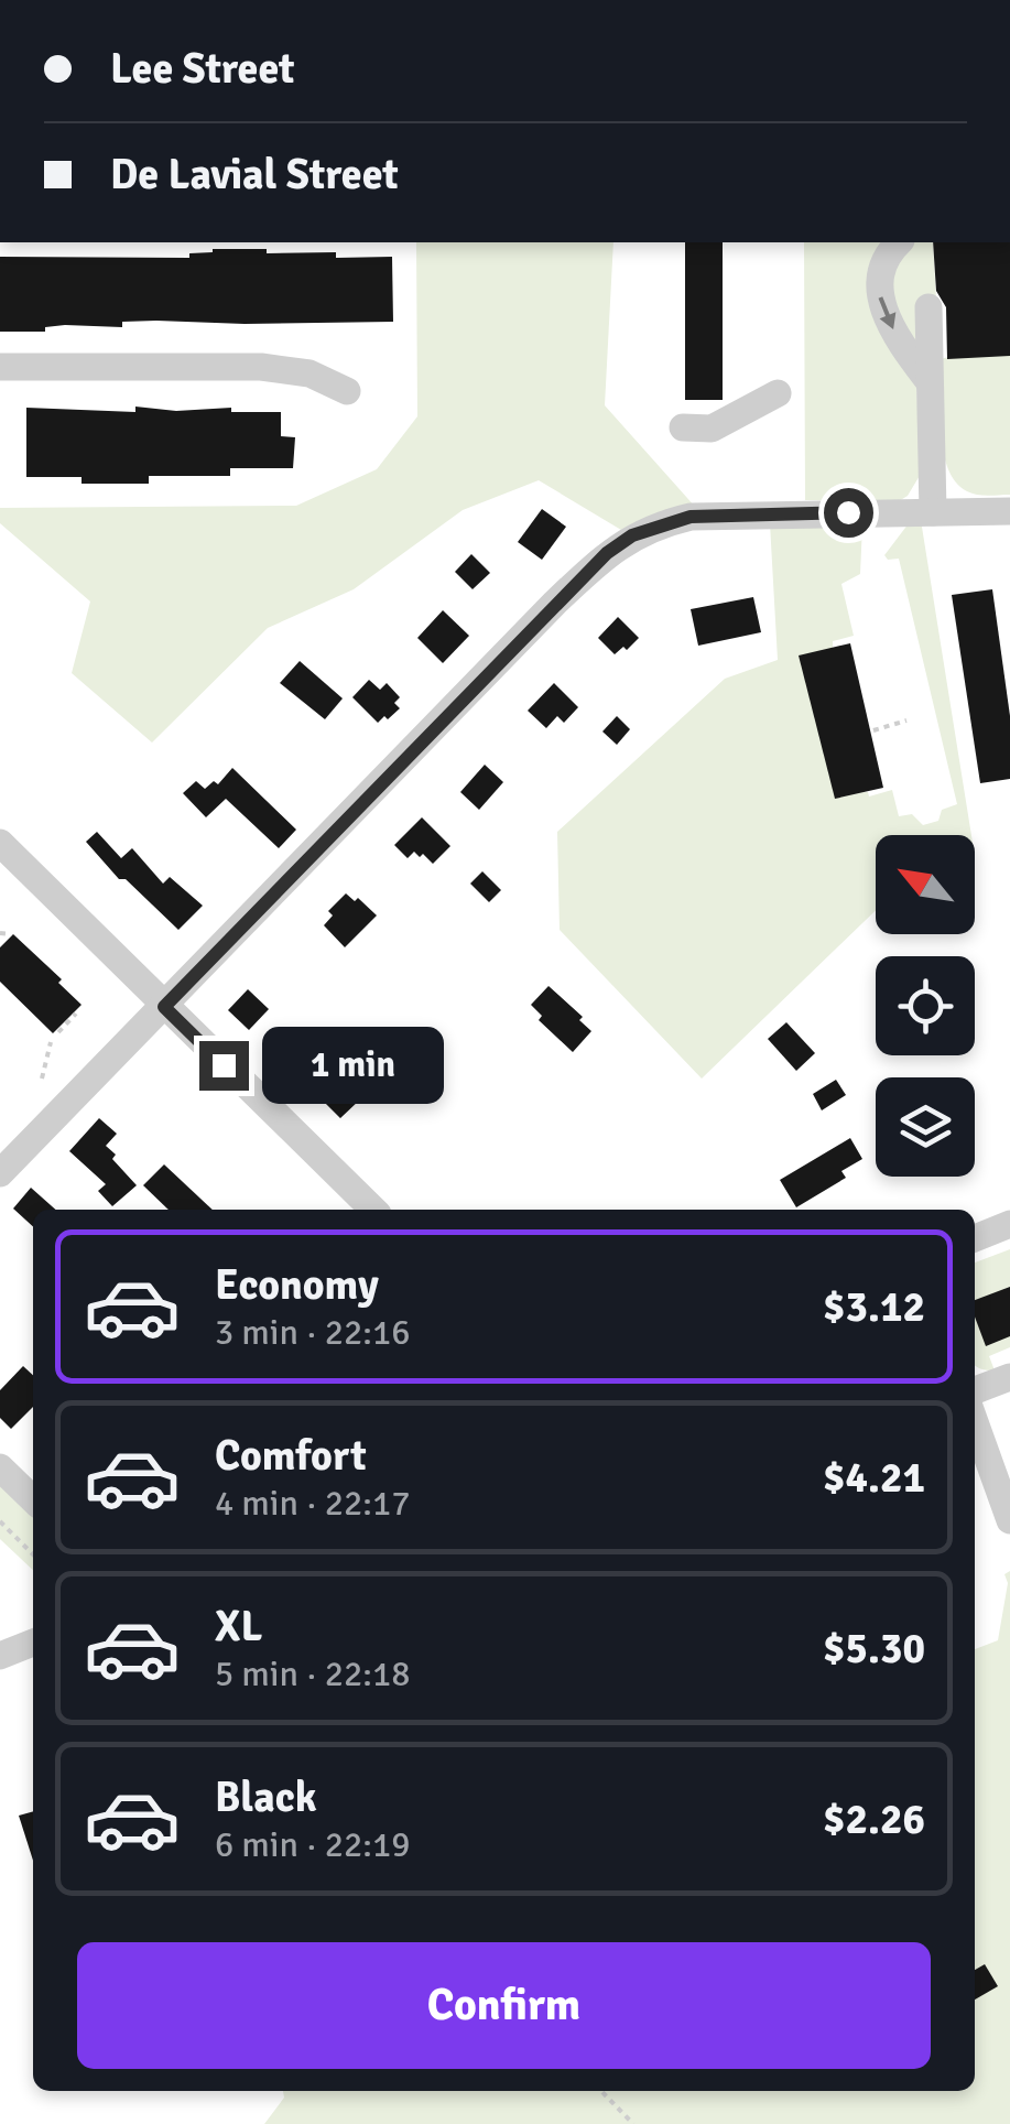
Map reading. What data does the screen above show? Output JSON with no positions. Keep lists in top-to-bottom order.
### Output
{
  "north": "top left",
  "page": {
    "banner": ["Lee Street", "De Lavial Street"],
    "bubble": "1 min",
    "list": [
      {
        "name": "Economy",
        "note": "3 min · 22:16",
        "value": "$3.12"
      },
      {
        "name": "Comfort",
        "note": "4 min · 22:17",
        "value": "$4.21"
      },
      {
        "name": "XL",
        "note": "5 min · 22:18",
        "value": "$5.30"
      },
      {
        "name": "Black",
        "note": "6 min · 22:19",
        "value": "$2.26"
      }
    ],
    "buttons": "Confirm"
  }
}
